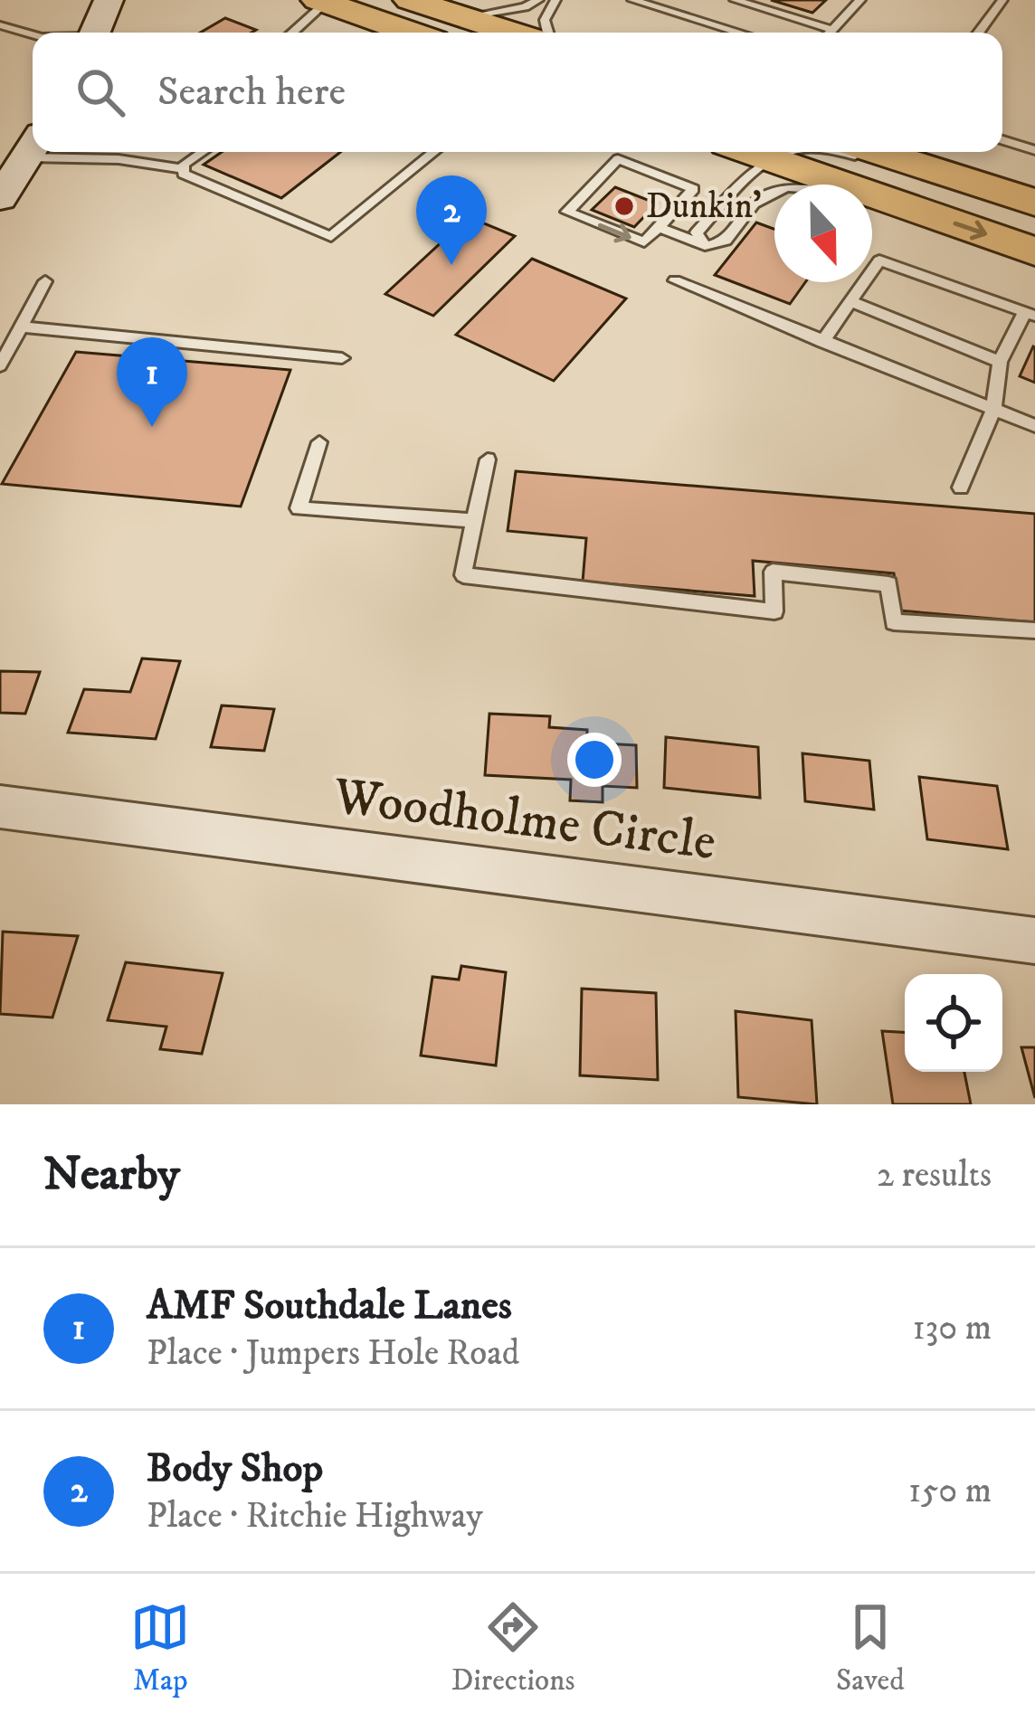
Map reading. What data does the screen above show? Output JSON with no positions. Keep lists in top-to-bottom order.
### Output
{
  "streets": {
    "street": ["Woodholme Circle"]
  },
  "places": ["Dunkin'"],
  "north": "bottom",
  "page": {
    "search": "Search here",
    "pins": ["2", "1"],
    "heading": ["Nearby", "2 results"],
    "list": [
      {
        "mark": "1",
        "name": "AMF Southdale Lanes",
        "note": "Place · Jumpers Hole Road",
        "value": "130 m"
      },
      {
        "mark": "2",
        "name": "Body Shop",
        "note": "Place · Ritchie Highway",
        "value": "150 m"
      }
    ],
    "nav": ["Map", "Directions", "Saved"]
  }
}
